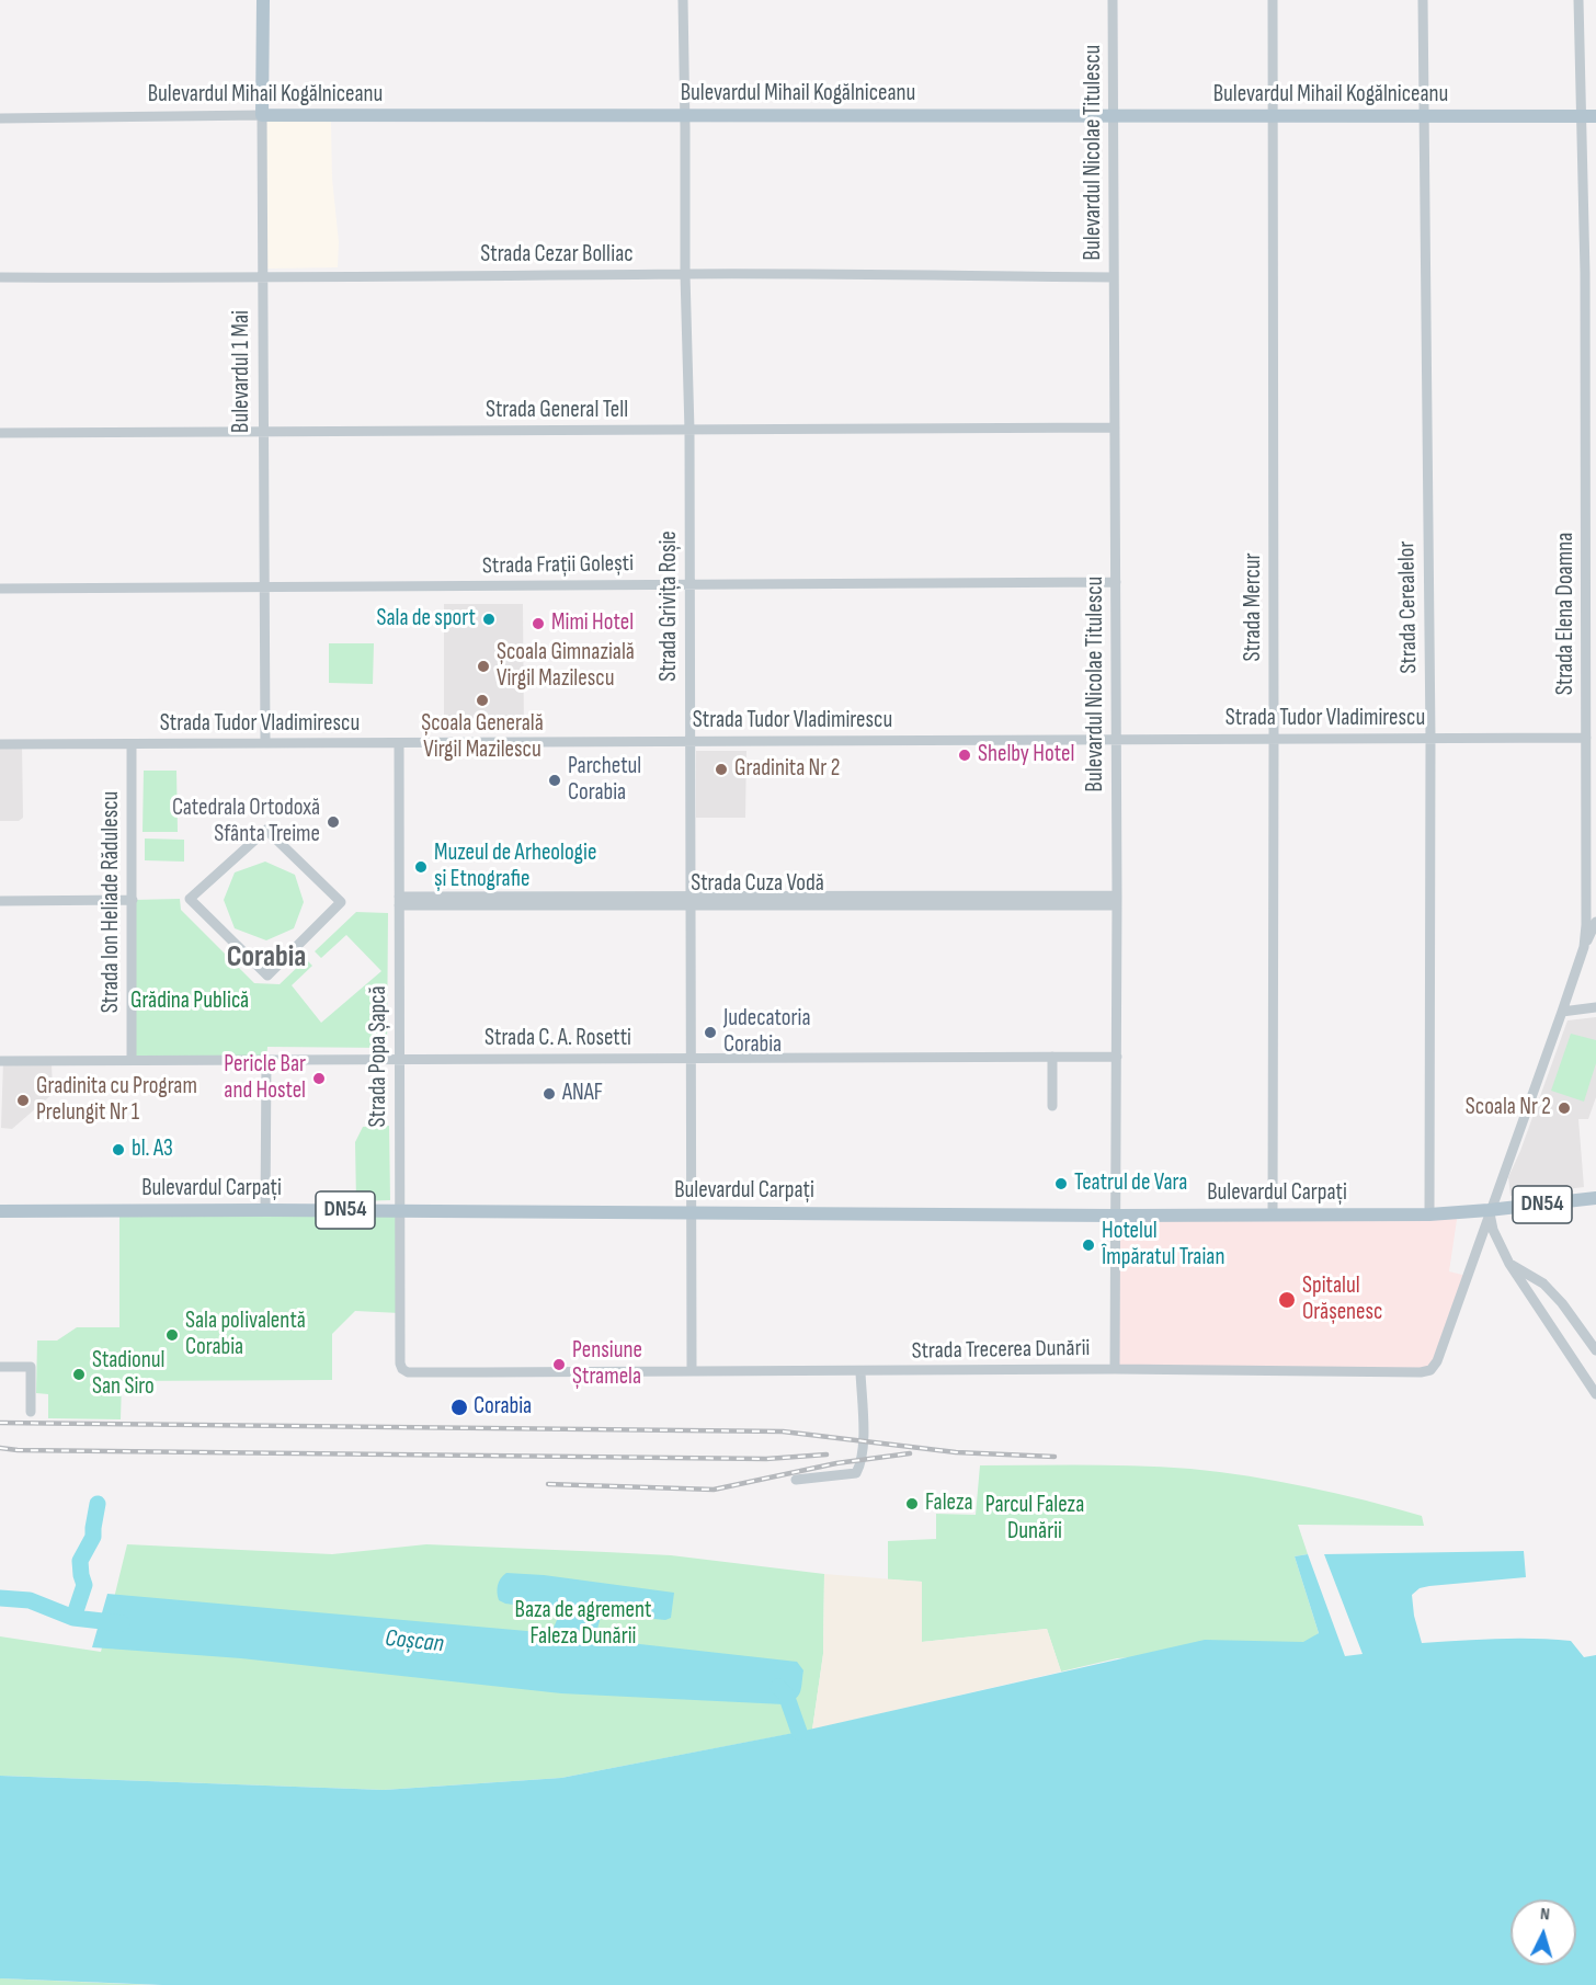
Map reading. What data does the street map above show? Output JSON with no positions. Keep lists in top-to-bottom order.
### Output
{
  "streets": {
    "main road": [
      "Bulevardul Mihail Kogălniceanu",
      "Bulevardul 1 Mai",
      "Bulevardul Carpați",
      "DN54"
    ],
    "street": [
      "Bulevardul Nicolae Titulescu",
      "Strada Cezar Bolliac",
      "Strada General Tell",
      "Strada Frații Golești",
      "Strada Grivița Roșie",
      "Strada Mercur",
      "Strada Cerealelor",
      "Strada Elena Doamna",
      "Strada Tudor Vladimirescu",
      "Strada Cuza Vodă",
      "Strada Ion Heliade Rădulescu",
      "Strada C. A. Rosetti",
      "Strada Popa Șapcă",
      "Strada Trecerea Dunării"
    ]
  },
  "crossings": [
    ["Bulevardul Mihail Kogălniceanu", "Bulevardul Nicolae Titulescu"],
    ["Bulevardul Mihail Kogălniceanu", "Bulevardul 1 Mai"],
    ["Bulevardul Mihail Kogălniceanu", "Strada Grivița Roșie"],
    ["Bulevardul Mihail Kogălniceanu", "Strada Mercur"],
    ["Bulevardul Mihail Kogălniceanu", "Strada Cerealelor"],
    ["Bulevardul Mihail Kogălniceanu", "Strada Elena Doamna"],
    ["Bulevardul Nicolae Titulescu", "Strada Cezar Bolliac"],
    ["Bulevardul Nicolae Titulescu", "Strada General Tell"],
    ["Bulevardul Nicolae Titulescu", "Strada Frații Golești"],
    ["Bulevardul Nicolae Titulescu", "Strada Tudor Vladimirescu"],
    ["Bulevardul Nicolae Titulescu", "Strada Cuza Vodă"],
    ["Bulevardul Nicolae Titulescu", "Strada C. A. Rosetti"],
    ["Bulevardul Nicolae Titulescu", "Bulevardul Carpați"],
    ["Bulevardul Nicolae Titulescu", "Strada Trecerea Dunării"],
    ["Strada Cezar Bolliac", "Bulevardul 1 Mai"],
    ["Strada Cezar Bolliac", "Strada Grivița Roșie"],
    ["Bulevardul 1 Mai", "Strada General Tell"],
    ["Bulevardul 1 Mai", "Strada Frații Golești"],
    ["Bulevardul 1 Mai", "Strada Tudor Vladimirescu"],
    ["Strada General Tell", "Strada Grivița Roșie"],
    ["Strada Frații Golești", "Strada Grivița Roșie"],
    ["Strada Grivița Roșie", "Strada Tudor Vladimirescu"],
    ["Strada Grivița Roșie", "Strada Cuza Vodă"],
    ["Strada Grivița Roșie", "Strada C. A. Rosetti"],
    ["Strada Grivița Roșie", "Bulevardul Carpați"],
    ["Strada Grivița Roșie", "Strada Trecerea Dunării"],
    ["Strada Mercur", "Strada Tudor Vladimirescu"],
    ["Strada Mercur", "Bulevardul Carpați"],
    ["Strada Cerealelor", "Strada Tudor Vladimirescu"],
    ["Strada Cerealelor", "Bulevardul Carpați"],
    ["Strada Elena Doamna", "Strada Tudor Vladimirescu"],
    ["Strada Elena Doamna", "Bulevardul Carpați"],
    ["Strada Elena Doamna", "DN54"],
    ["Strada Elena Doamna", "Strada Trecerea Dunării"],
    ["Strada Tudor Vladimirescu", "Strada Ion Heliade Rădulescu"],
    ["Strada Tudor Vladimirescu", "Strada Popa Șapcă"],
    ["Strada Cuza Vodă", "Strada Popa Șapcă"],
    ["Strada Ion Heliade Rădulescu", "Strada C. A. Rosetti"],
    ["Strada C. A. Rosetti", "Strada Popa Șapcă"],
    ["Strada Popa Șapcă", "Bulevardul Carpați"],
    ["Strada Popa Șapcă", "Strada Trecerea Dunării"],
    ["Bulevardul Carpați", "DN54"],
    ["Bulevardul Carpați", "Strada Trecerea Dunării"],
    ["DN54", "Strada Trecerea Dunării"]
  ],
  "districts": ["Corabia"],
  "water": ["Coșcan"],
  "parks": ["Grădina Publică", "Parcul Faleza Dunării", "Baza de agrement Faleza Dunării"],
  "places": [
    "Sala de sport",
    "Mimi Hotel",
    "Școala Gimnazială Virgil Mazilescu",
    "Școala Generală Virgil Mazilescu",
    "Shelby Hotel",
    "Gradinita Nr 2",
    "Parchetul Corabia",
    "Catedrala Ortodoxă Sfânta Treime",
    "Muzeul de Arheologie și Etnografie",
    "Judecatoria Corabia",
    "Pericle Bar and Hostel",
    "ANAF",
    "Gradinita cu Program Prelungit Nr 1",
    "Scoala Nr 2",
    "bl. A3",
    "Teatrul de Vara",
    "Hotelul Împăratul Traian",
    "Spitalul Orășenesc",
    "Sala polivalentă Corabia",
    "Pensiune Ștramela",
    "Stadionul San Siro",
    "Corabia",
    "Faleza"
  ],
  "north": "top"
}
